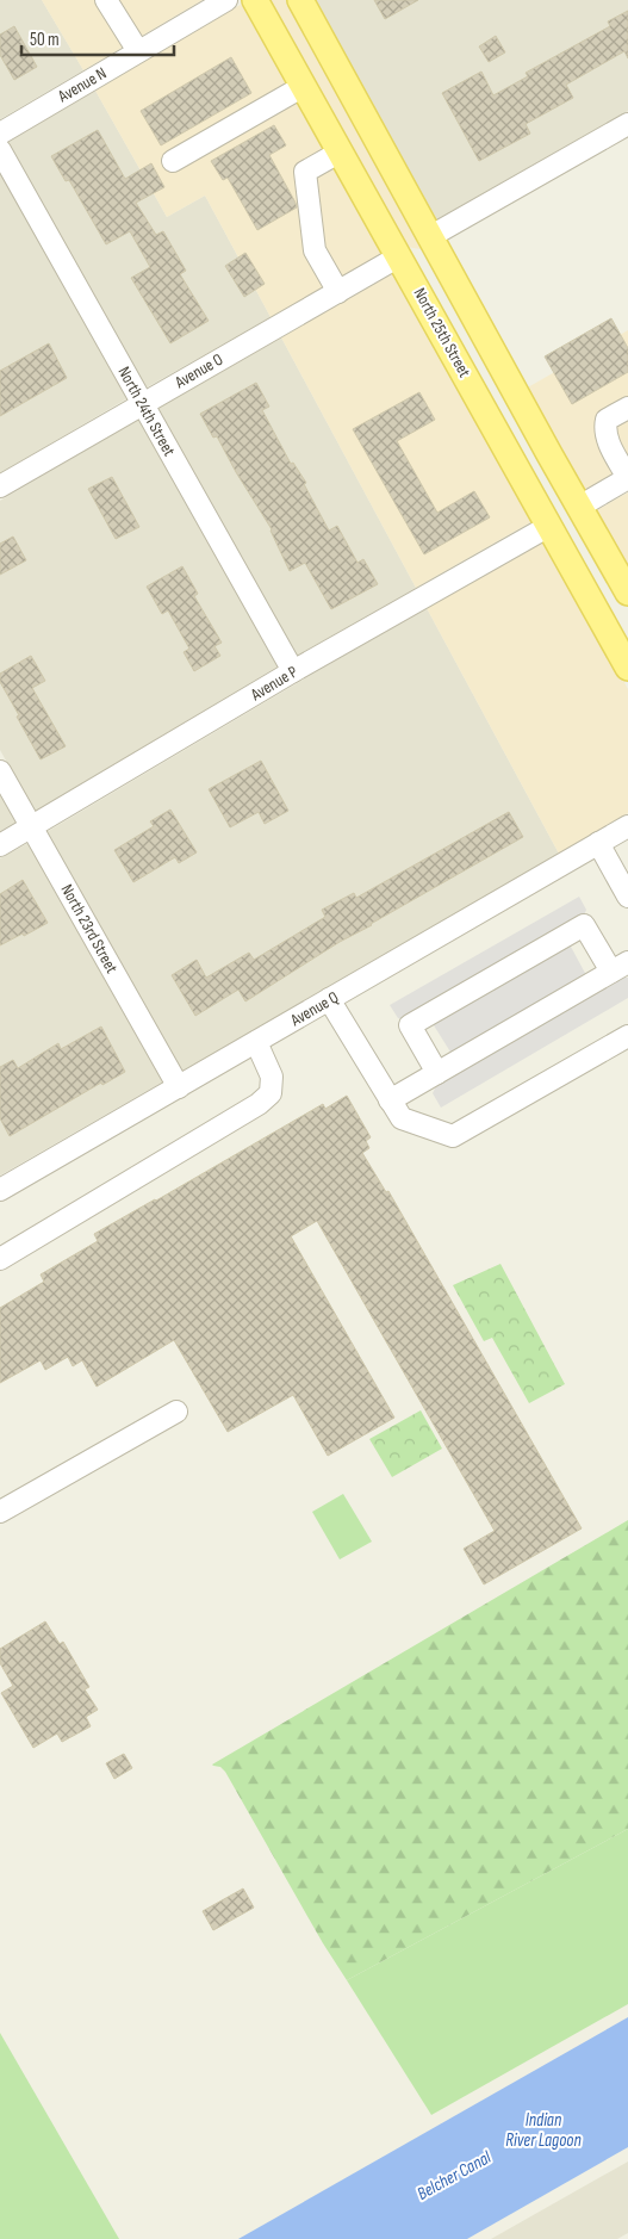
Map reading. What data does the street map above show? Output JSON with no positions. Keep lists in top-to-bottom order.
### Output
{
  "streets": {
    "main road": ["North 25th Street"],
    "street": [
      "Avenue N",
      "Avenue O",
      "North 24th Street",
      "Avenue P",
      "North 23rd Street",
      "Avenue Q"
    ]
  },
  "crossings": [
    ["North 25th Street", "Avenue O"],
    ["North 25th Street", "Avenue P"],
    ["Avenue O", "North 24th Street"],
    ["North 24th Street", "Avenue P"],
    ["Avenue P", "North 23rd Street"],
    ["North 23rd Street", "Avenue Q"]
  ],
  "water": ["Indian River Lagoon", "Belcher Canal"],
  "scale_bar": "50 m"
}
